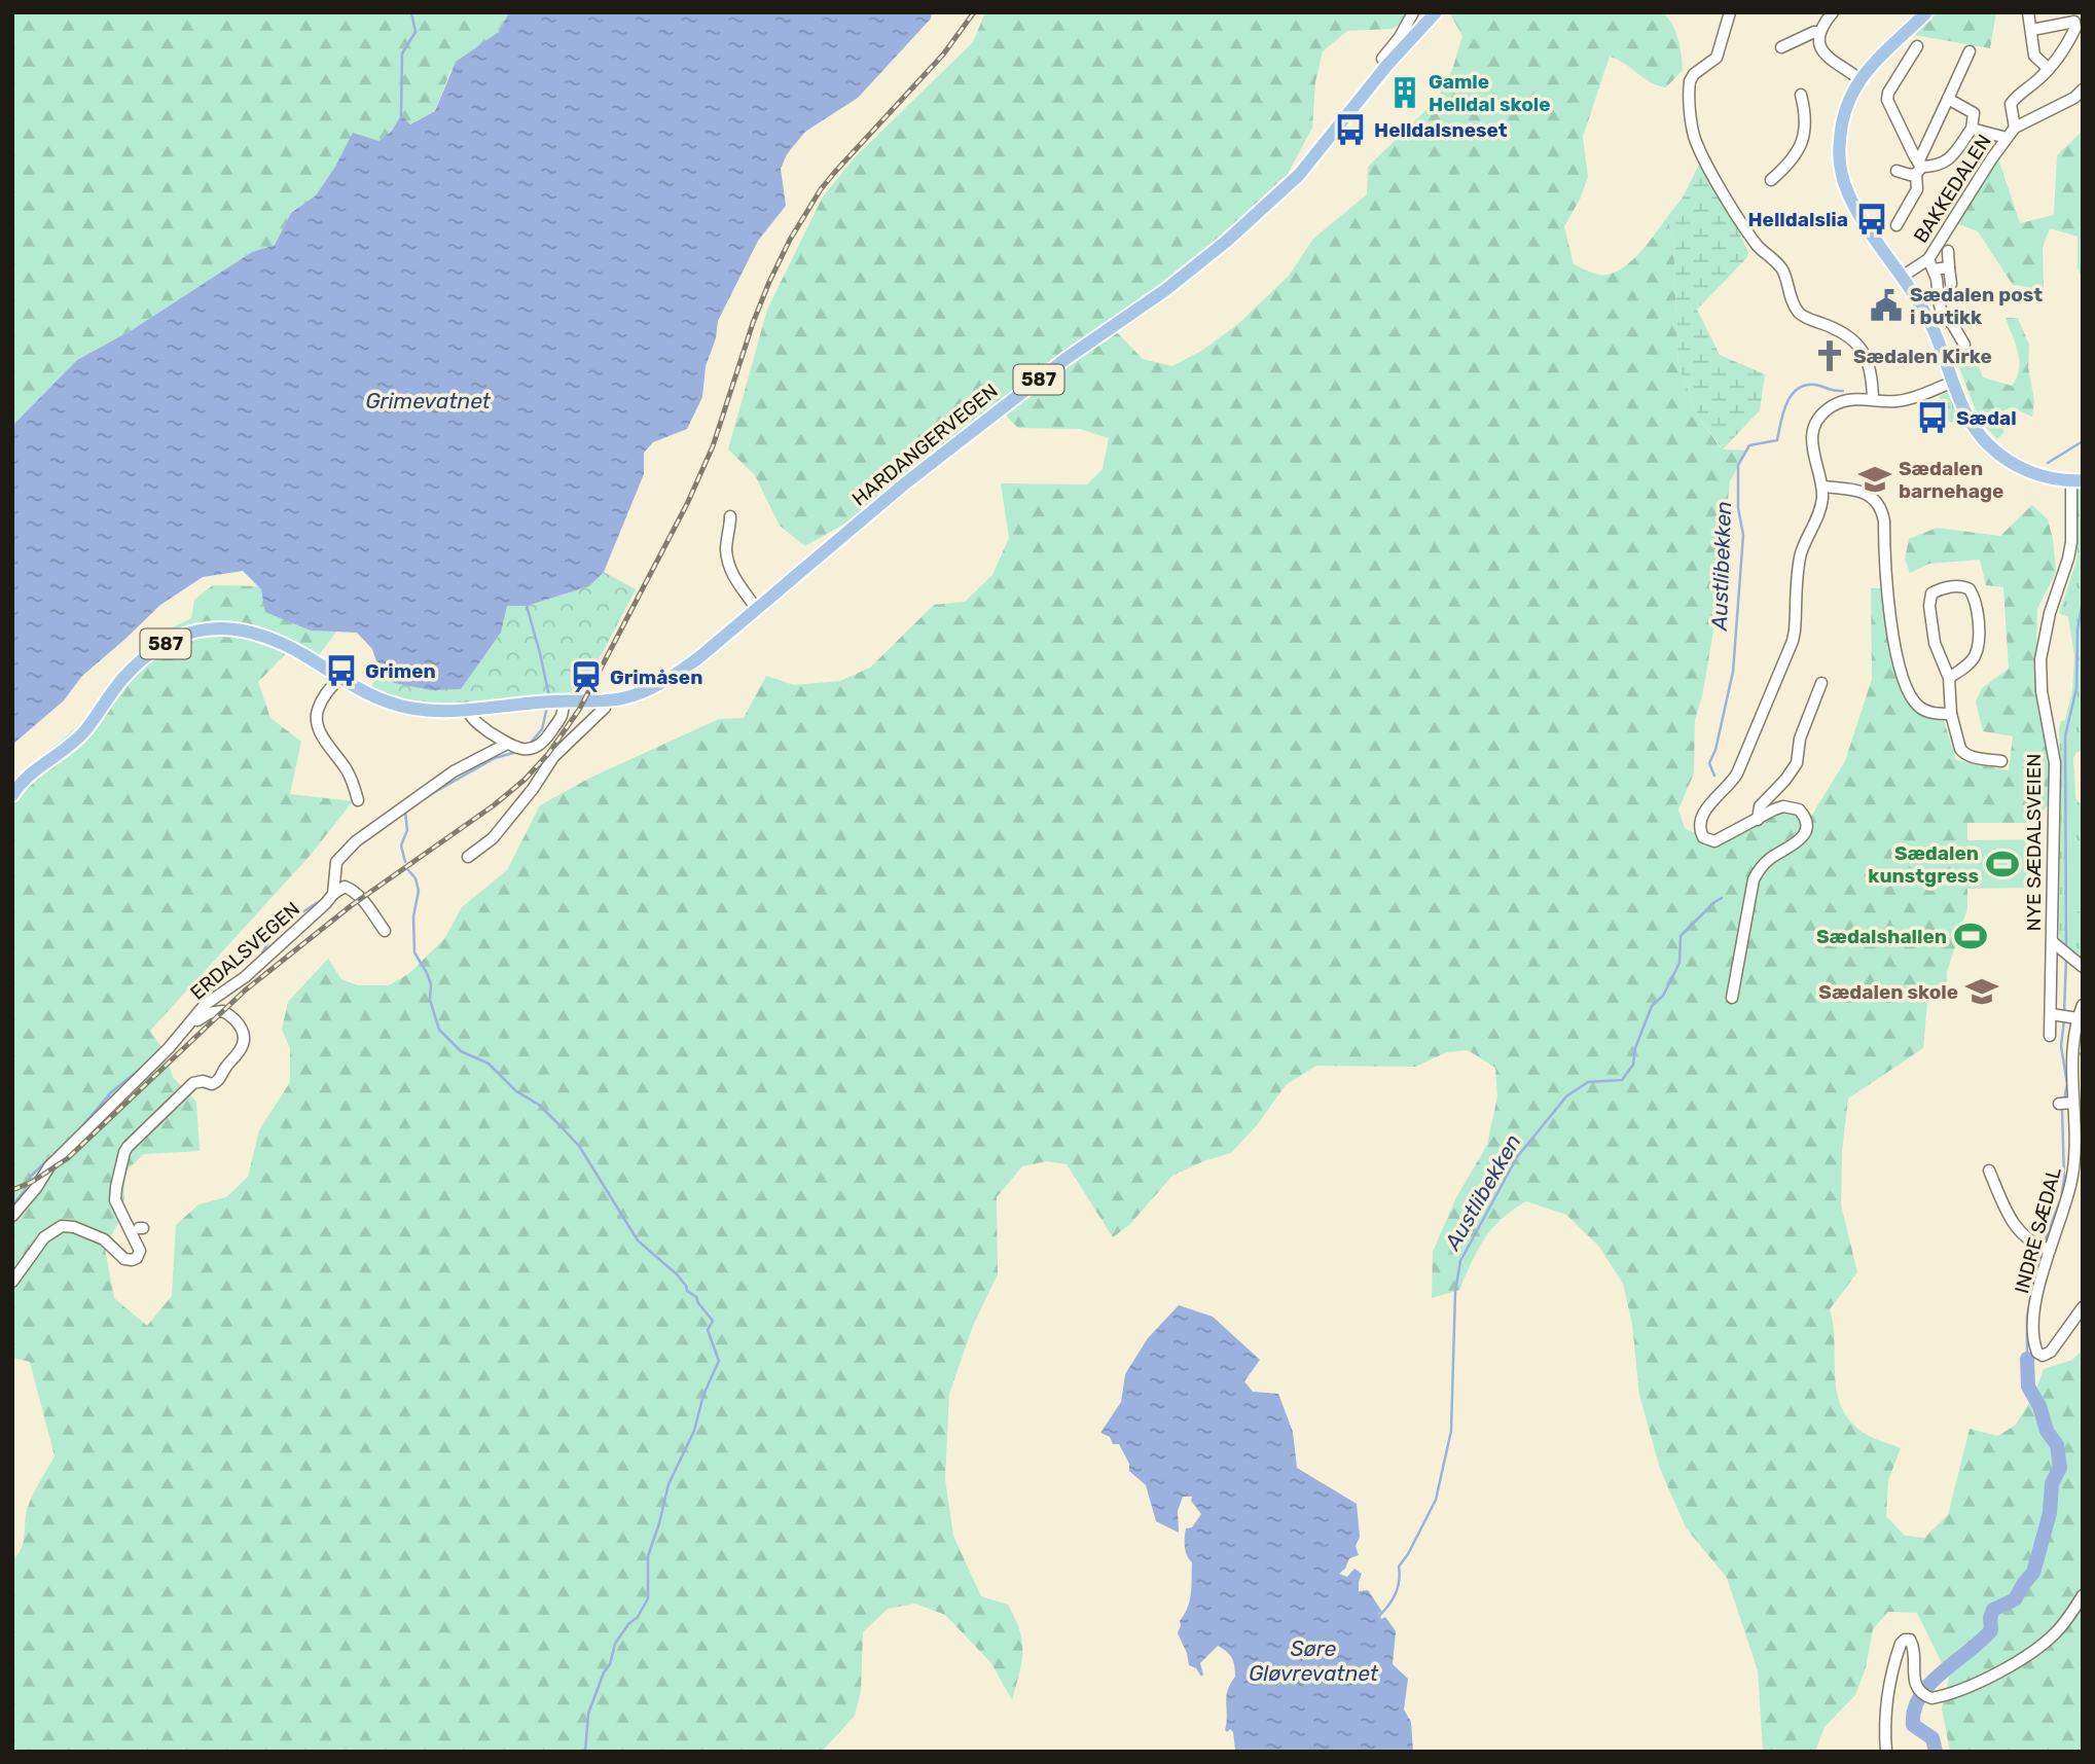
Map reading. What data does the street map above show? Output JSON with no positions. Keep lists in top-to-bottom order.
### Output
{
  "streets": {
    "main road": ["587", "HARDANGERVEGEN", "NYE SÆDALSVEIEN"],
    "street": ["BAKKEDALEN", "ERDALSVEGEN", "INDRE SÆDAL"]
  },
  "crossings": [
    ["BAKKEDALEN", "NYE SÆDALSVEIEN"],
    ["NYE SÆDALSVEIEN", "INDRE SÆDAL"]
  ],
  "water": ["Grimevatnet", "Austlibekken", "Søre Gløvrevatnet"],
  "places": {
    "building": ["Gamle Helldal skole"],
    "bus stop": [
      "Helldalsneset",
      "Helldalslia",
      "Sædal",
      "Grimen"
    ],
    "public building": ["Sædalen post i butikk"],
    "church": ["Sædalen Kirke"],
    "school or university": ["Sædalen barnehage", "Sædalen skole"],
    "station": ["Grimåsen"],
    "sports": ["Sædalen kunstgress", "Sædalshallen"]
  }
}
